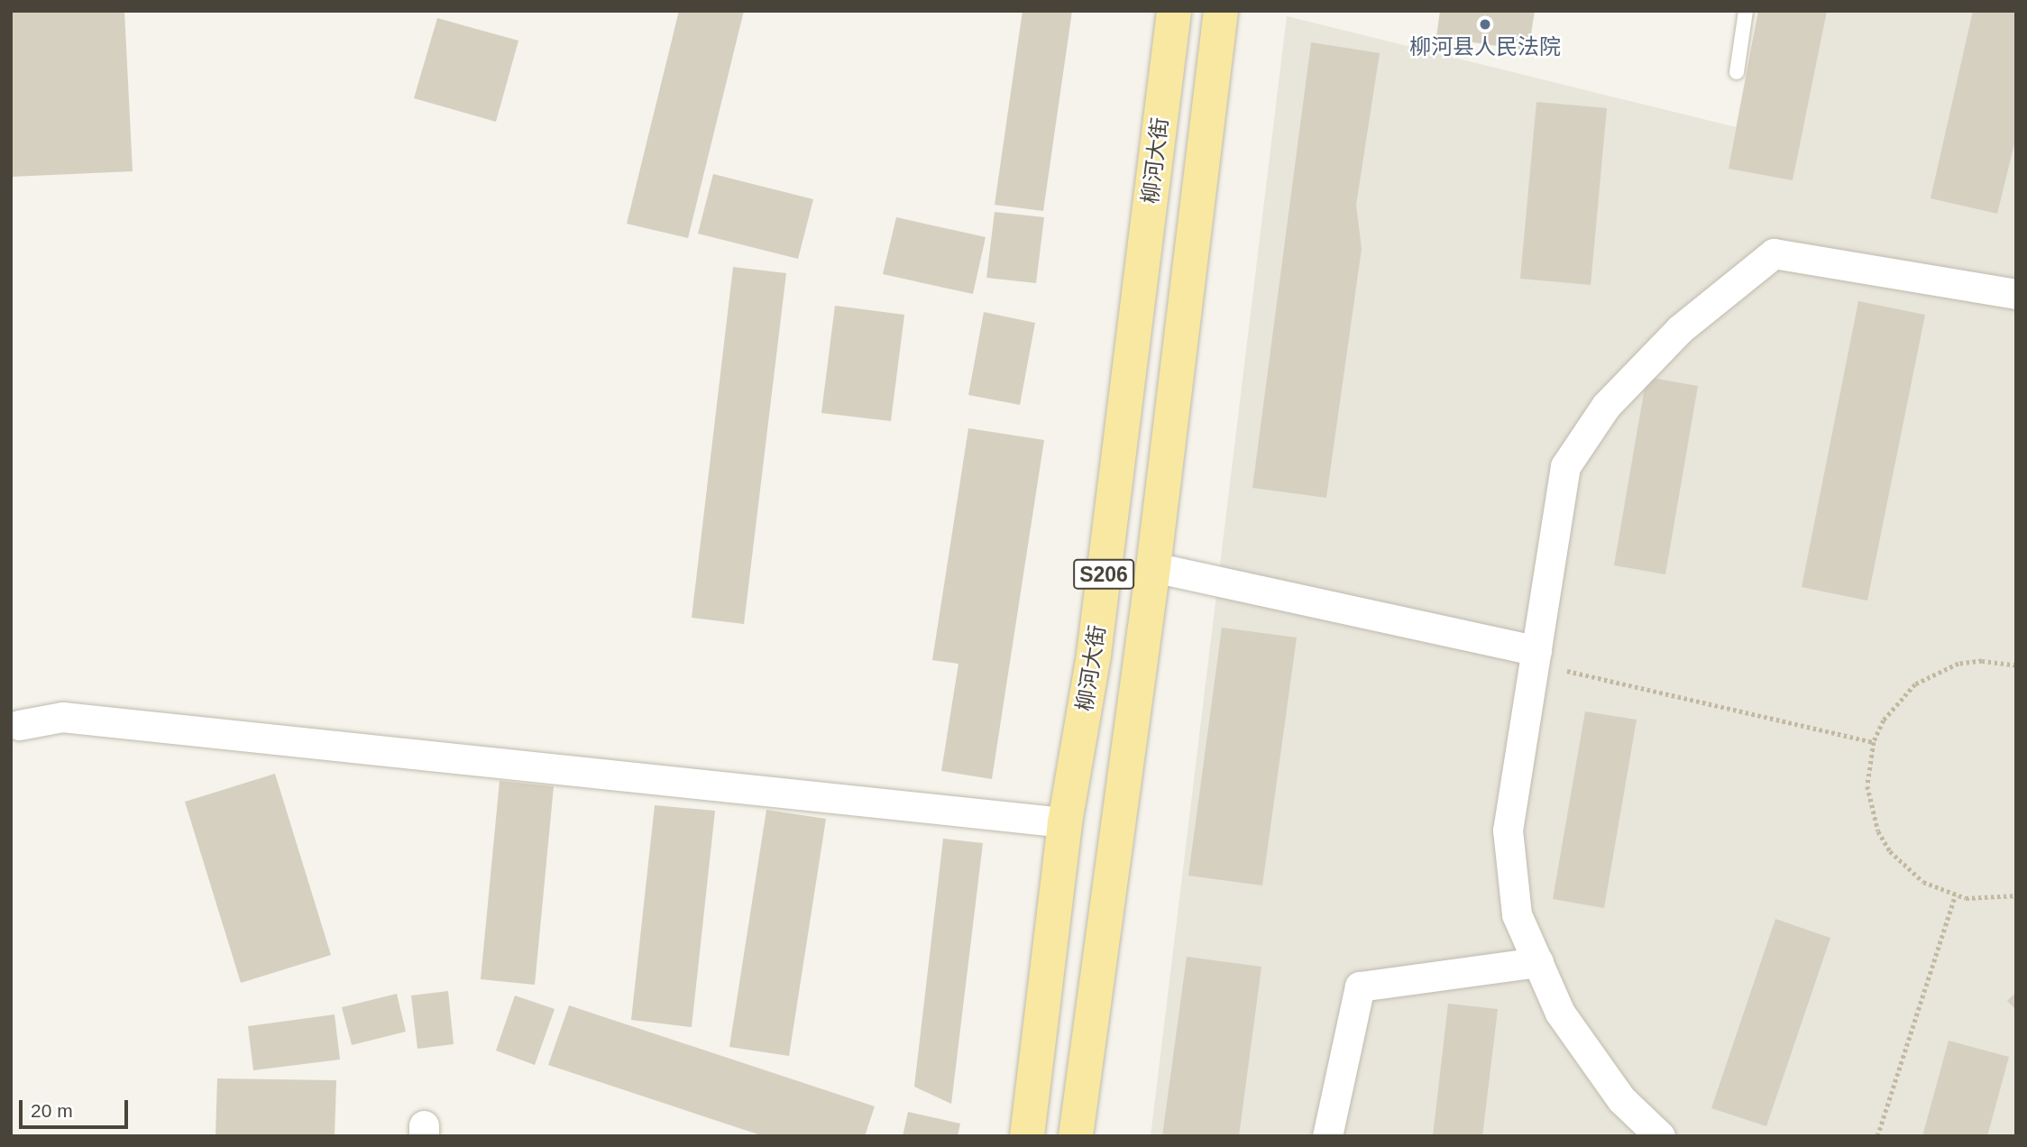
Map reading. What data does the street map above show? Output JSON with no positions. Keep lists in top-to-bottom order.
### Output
{
  "streets": {
    "main road": ["柳河大街", "S206"]
  },
  "places": ["柳河县人民法院"],
  "scale_bar": "20 m"
}
